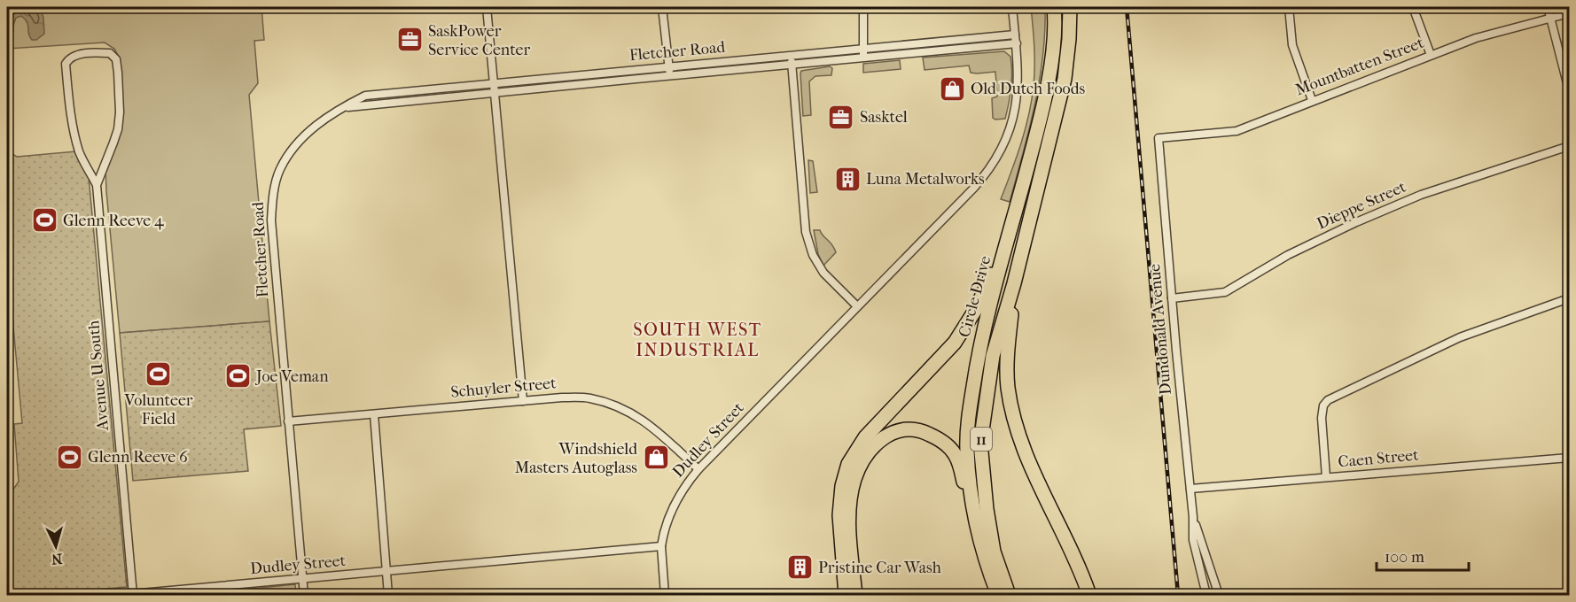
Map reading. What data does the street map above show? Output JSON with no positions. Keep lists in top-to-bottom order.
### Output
{
  "streets": {
    "highway": ["Circle Drive", "11"],
    "street": [
      "Fletcher Road",
      "Mountbatten Street",
      "Dieppe Street",
      "Dundonald Avenue",
      "Avenue U South",
      "Schuyler Street",
      "Dudley Street",
      "Caen Street"
    ]
  },
  "crossings": [
    ["Fletcher Road", "Schuyler Street"],
    ["Fletcher Road", "Dudley Street"],
    ["Mountbatten Street", "Dundonald Avenue"],
    ["Dieppe Street", "Dundonald Avenue"],
    ["Dundonald Avenue", "Caen Street"],
    ["Avenue U South", "Dudley Street"],
    ["Schuyler Street", "Dudley Street"]
  ],
  "districts": ["SOUTH WEST INDUSTRIAL"],
  "places": {
    "office": ["SaskPower Service Center", "Sasktel"],
    "shop": ["Old Dutch Foods", "Windshield Masters Autoglass"],
    "building": ["Luna Metalworks", "Pristine Car Wash"],
    "sports": [
      "Glenn Reeve 4",
      "Volunteer Field",
      "Joe Veman",
      "Glenn Reeve 6"
    ]
  },
  "scale_bar": "100 m",
  "north": "bottom"
}
